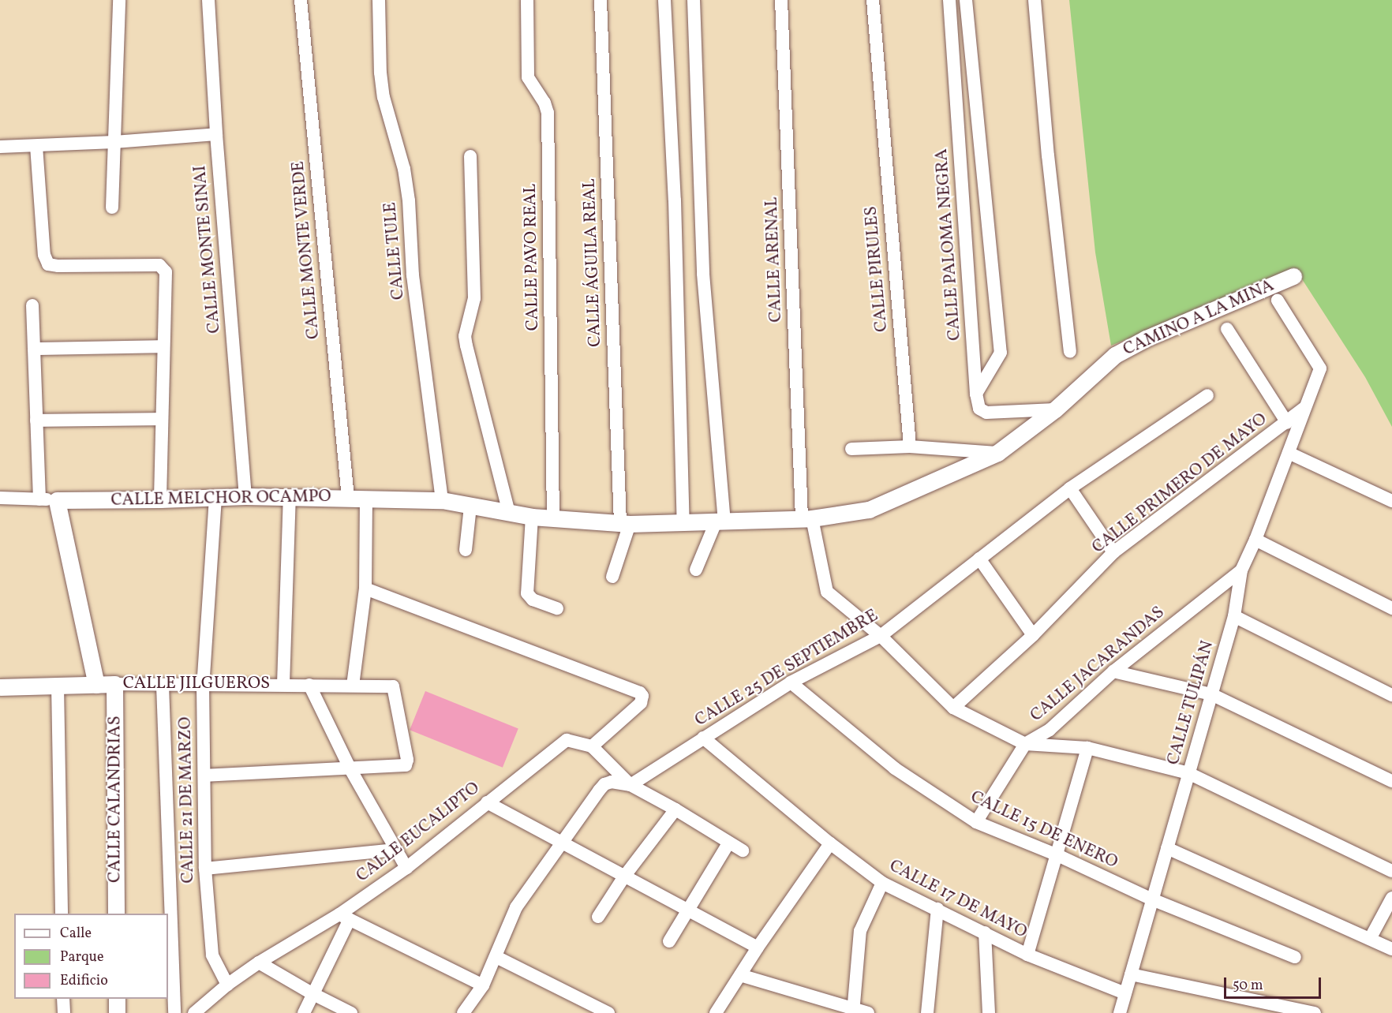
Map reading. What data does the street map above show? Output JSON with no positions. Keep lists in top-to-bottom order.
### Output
{
  "streets": {
    "street": [
      "CALLE PALOMA NEGRA",
      "CALLE MONTE SINAI",
      "CALLE MONTE VERDE",
      "CALLE TULE",
      "CALLE PAVO REAL",
      "CALLE ARENAL",
      "CALLE ÁGUILA REAL",
      "CALLE PIRULES",
      "CAMINO A LA MINA",
      "CALLE PRIMERO DE MAYO",
      "CALLE MELCHOR OCAMPO",
      "CALLE JACARANDAS",
      "CALLE 25 DE SEPTIEMBRE",
      "CALLE JILGUEROS",
      "CALLE TULIPÁN",
      "CALLE CALANDRIAS",
      "CALLE 21 DE MARZO",
      "CALLE 15 DE ENERO",
      "CALLE EUCALIPTO",
      "CALLE 17 DE MAYO"
    ]
  },
  "crossings": [
    ["CALLE PALOMA NEGRA", "CAMINO A LA MINA"],
    ["CALLE MONTE SINAI", "CALLE MELCHOR OCAMPO"],
    ["CALLE MONTE VERDE", "CALLE MELCHOR OCAMPO"],
    ["CALLE TULE", "CALLE MELCHOR OCAMPO"],
    ["CALLE PAVO REAL", "CALLE MELCHOR OCAMPO"],
    ["CALLE ARENAL", "CAMINO A LA MINA"],
    ["CALLE ARENAL", "CALLE PRIMERO DE MAYO"],
    ["CALLE ARENAL", "CALLE JACARANDAS"],
    ["CALLE ARENAL", "CALLE 25 DE SEPTIEMBRE"],
    ["CALLE ÁGUILA REAL", "CALLE MELCHOR OCAMPO"],
    ["CAMINO A LA MINA", "CALLE MELCHOR OCAMPO"],
    ["CALLE PRIMERO DE MAYO", "CALLE TULIPÁN"],
    ["CALLE MELCHOR OCAMPO", "CALLE 21 DE MARZO"],
    ["CALLE JACARANDAS", "CALLE TULIPÁN"],
    ["CALLE JACARANDAS", "CALLE 15 DE ENERO"],
    ["CALLE 25 DE SEPTIEMBRE", "CALLE 15 DE ENERO"],
    ["CALLE 25 DE SEPTIEMBRE", "CALLE 17 DE MAYO"],
    ["CALLE JILGUEROS", "CALLE CALANDRIAS"],
    ["CALLE JILGUEROS", "CALLE 21 DE MARZO"],
    ["CALLE TULIPÁN", "CALLE 15 DE ENERO"],
    ["CALLE TULIPÁN", "CALLE 17 DE MAYO"],
    ["CALLE 21 DE MARZO", "CALLE EUCALIPTO"]
  ],
  "legend": ["Calle", "Parque", "Edificio"],
  "scale_bar": "50 m"
}
